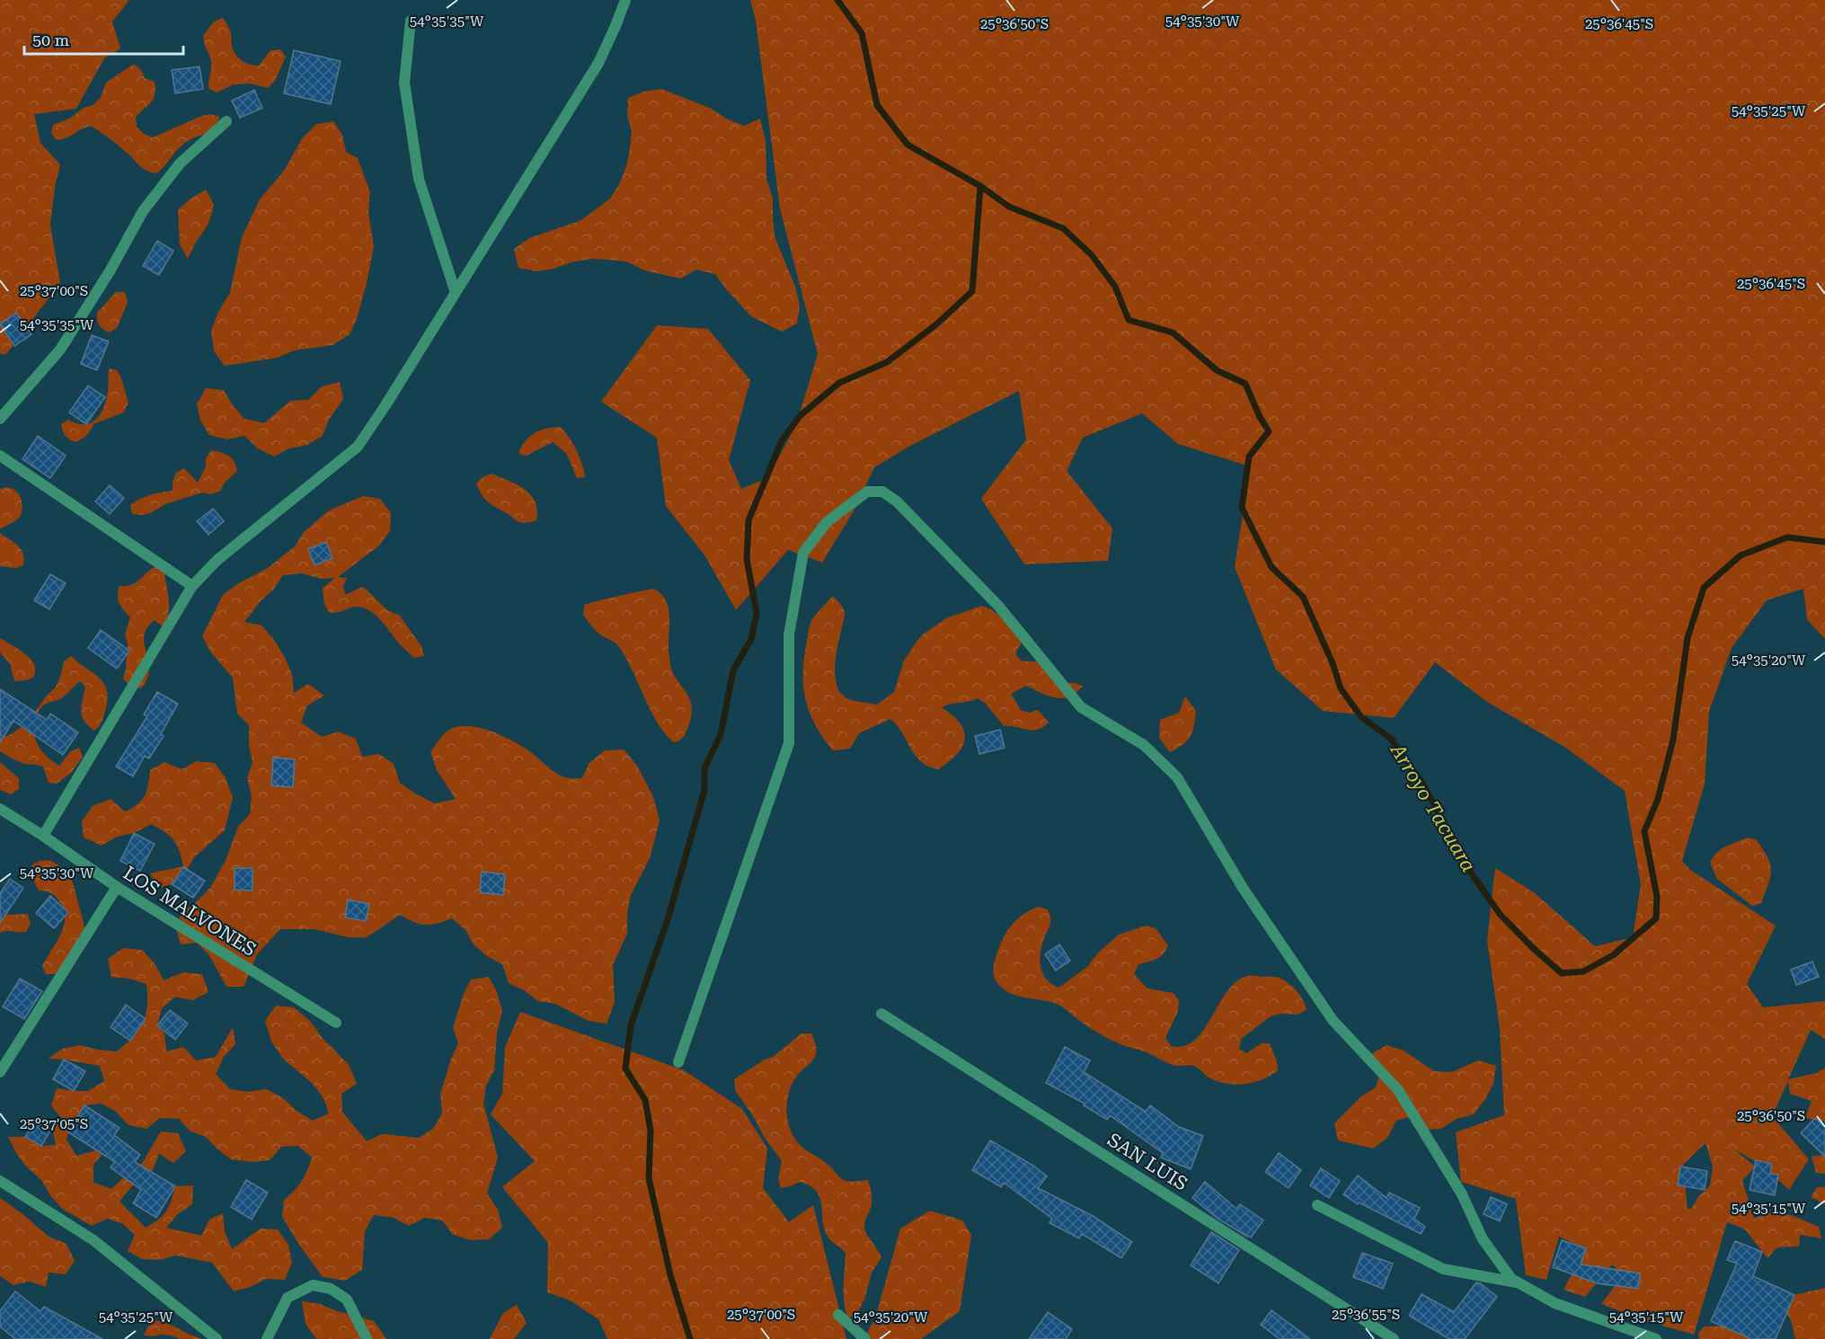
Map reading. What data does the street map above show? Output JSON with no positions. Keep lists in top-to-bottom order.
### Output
{
  "streets": {
    "street": ["LOS MALVONES", "SAN LUIS"]
  },
  "water": ["Arroyo Tacuara"],
  "scale_bar": "50 m",
  "coordinates": [
    "54°35'35\"W",
    "54°35'30\"W",
    "25°36'50\"S",
    "25°36'45\"S",
    "54°35'25\"W",
    "25°37'00\"S",
    "54°35'20\"W",
    "25°37'05\"S",
    "54°35'15\"W",
    "25°36'55\"S"
  ]
}
